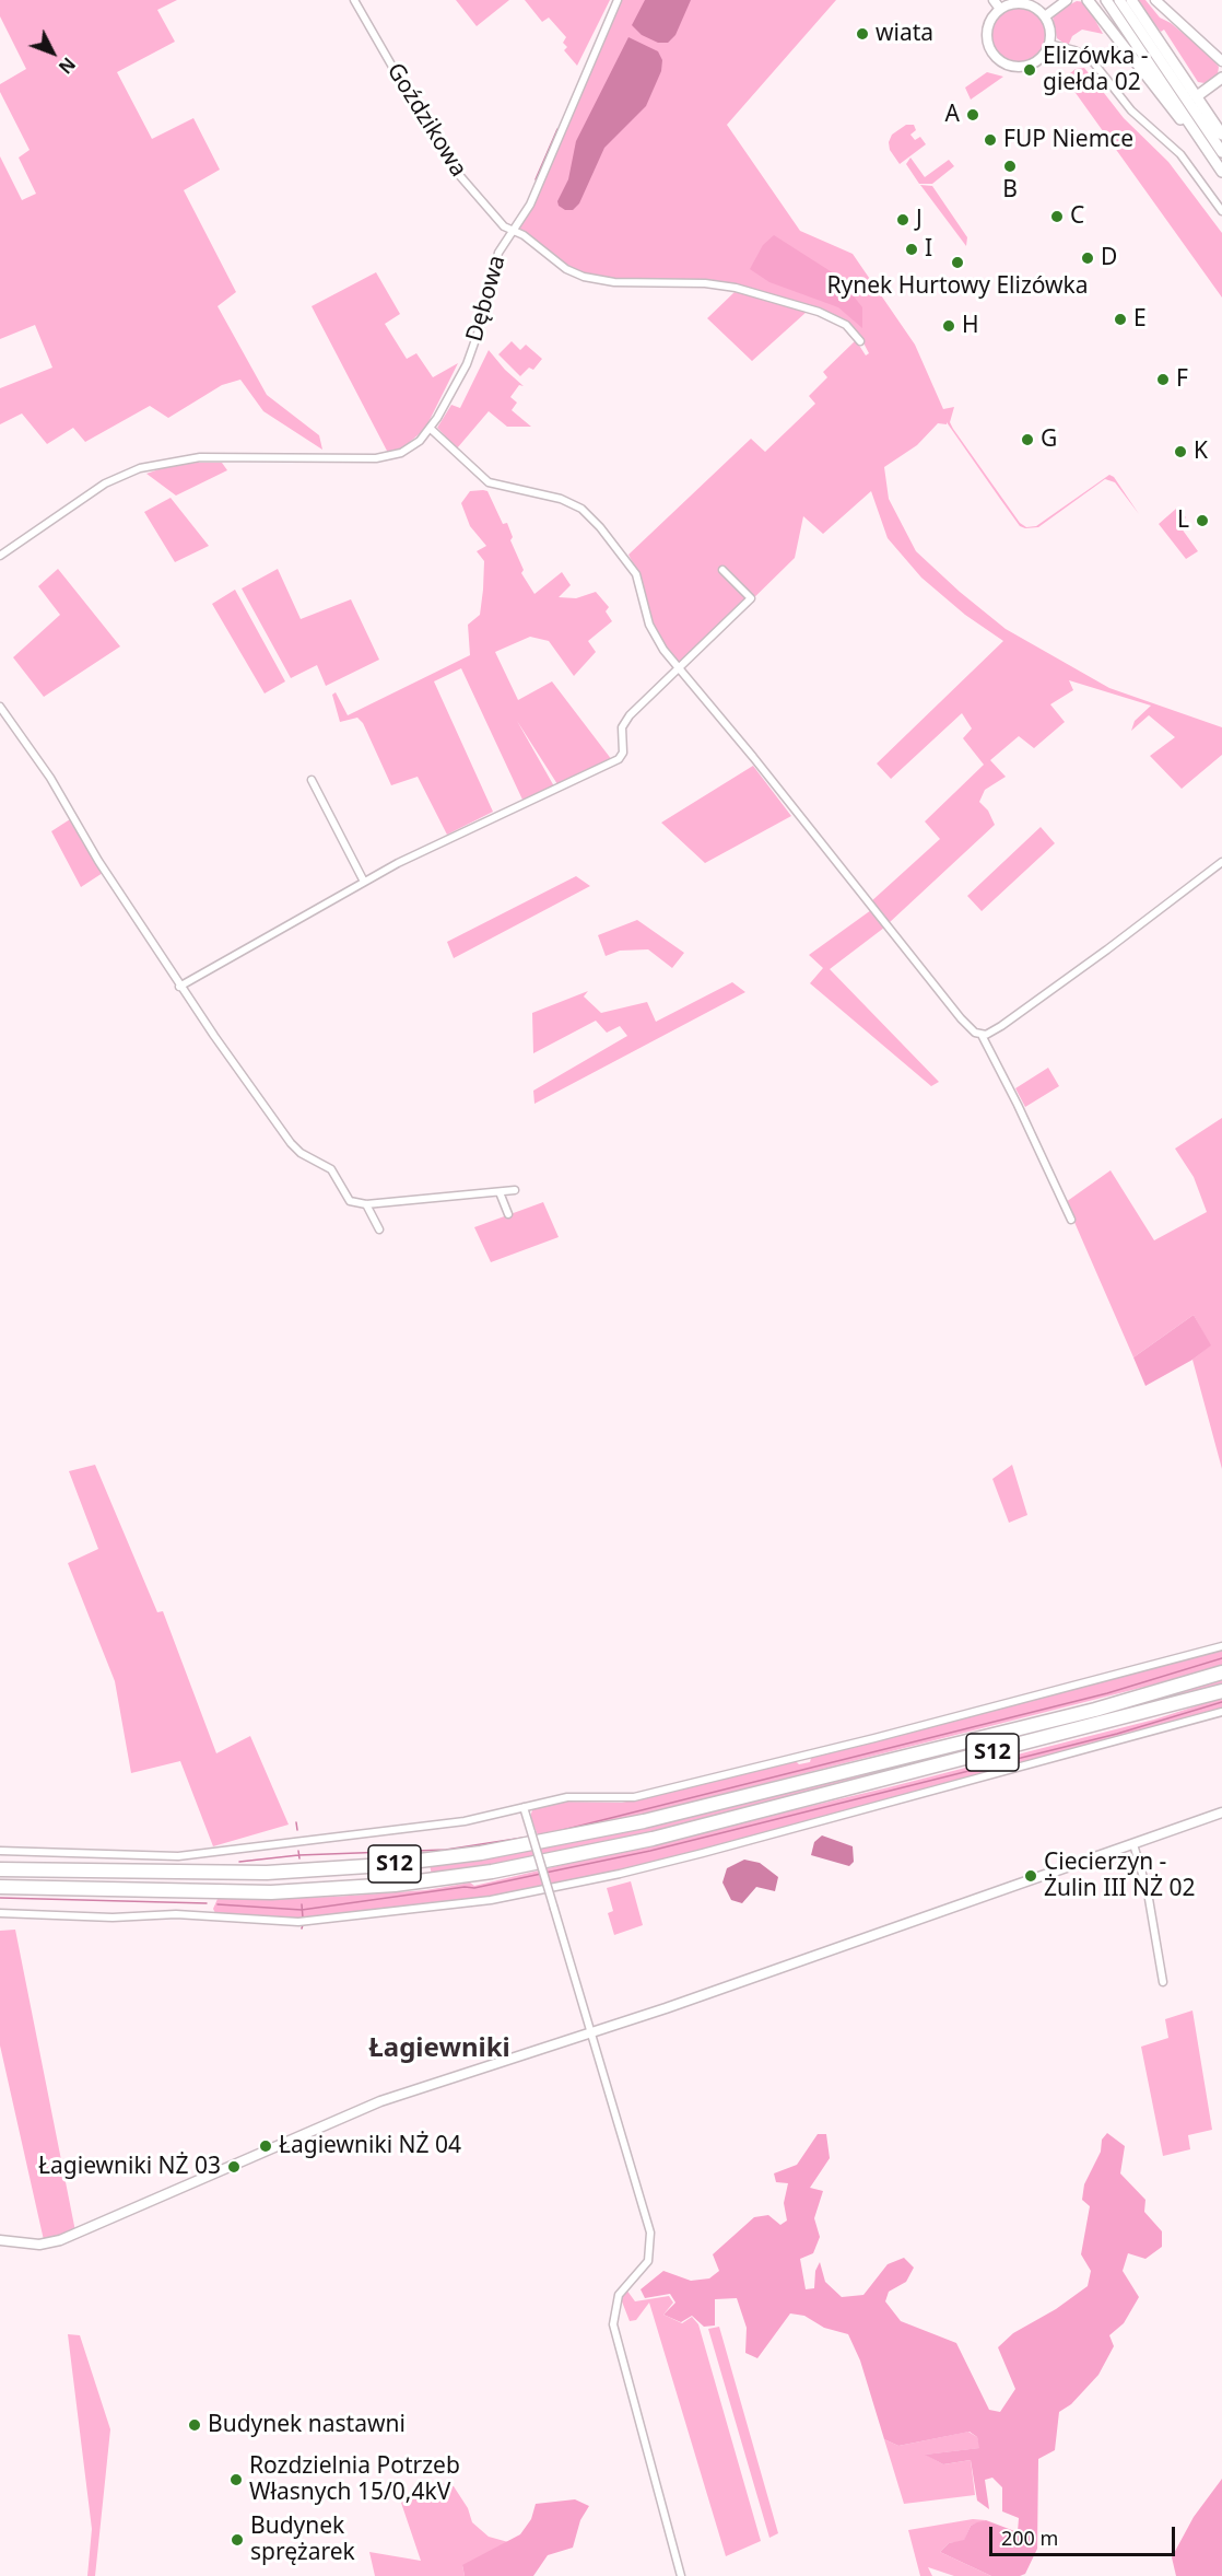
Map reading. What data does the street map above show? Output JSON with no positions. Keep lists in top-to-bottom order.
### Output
{
  "streets": {
    "highway": ["S12"],
    "street": ["Goździkowa", "Dębowa"]
  },
  "crossings": [
    ["Goździkowa", "Dębowa"]
  ],
  "districts": ["Łagiewniki"],
  "places": [
    "wiata",
    "Elizówka - giełda 02",
    "A",
    "FUP Niemce",
    "B",
    "C",
    "J",
    "I",
    "D",
    "Rynek Hurtowy Elizówka",
    "E",
    "H",
    "F",
    "G",
    "K",
    "L",
    "Ciecierzyn - Żulin III NŻ 02",
    "Łagiewniki NŻ 04",
    "Łagiewniki NŻ 03",
    "Budynek nastawni",
    "Rozdzielnia Potrzeb Własnych 15/0,4kV",
    "Budynek sprężarek"
  ],
  "scale_bar": "200 m",
  "north": "bottom right"
}
